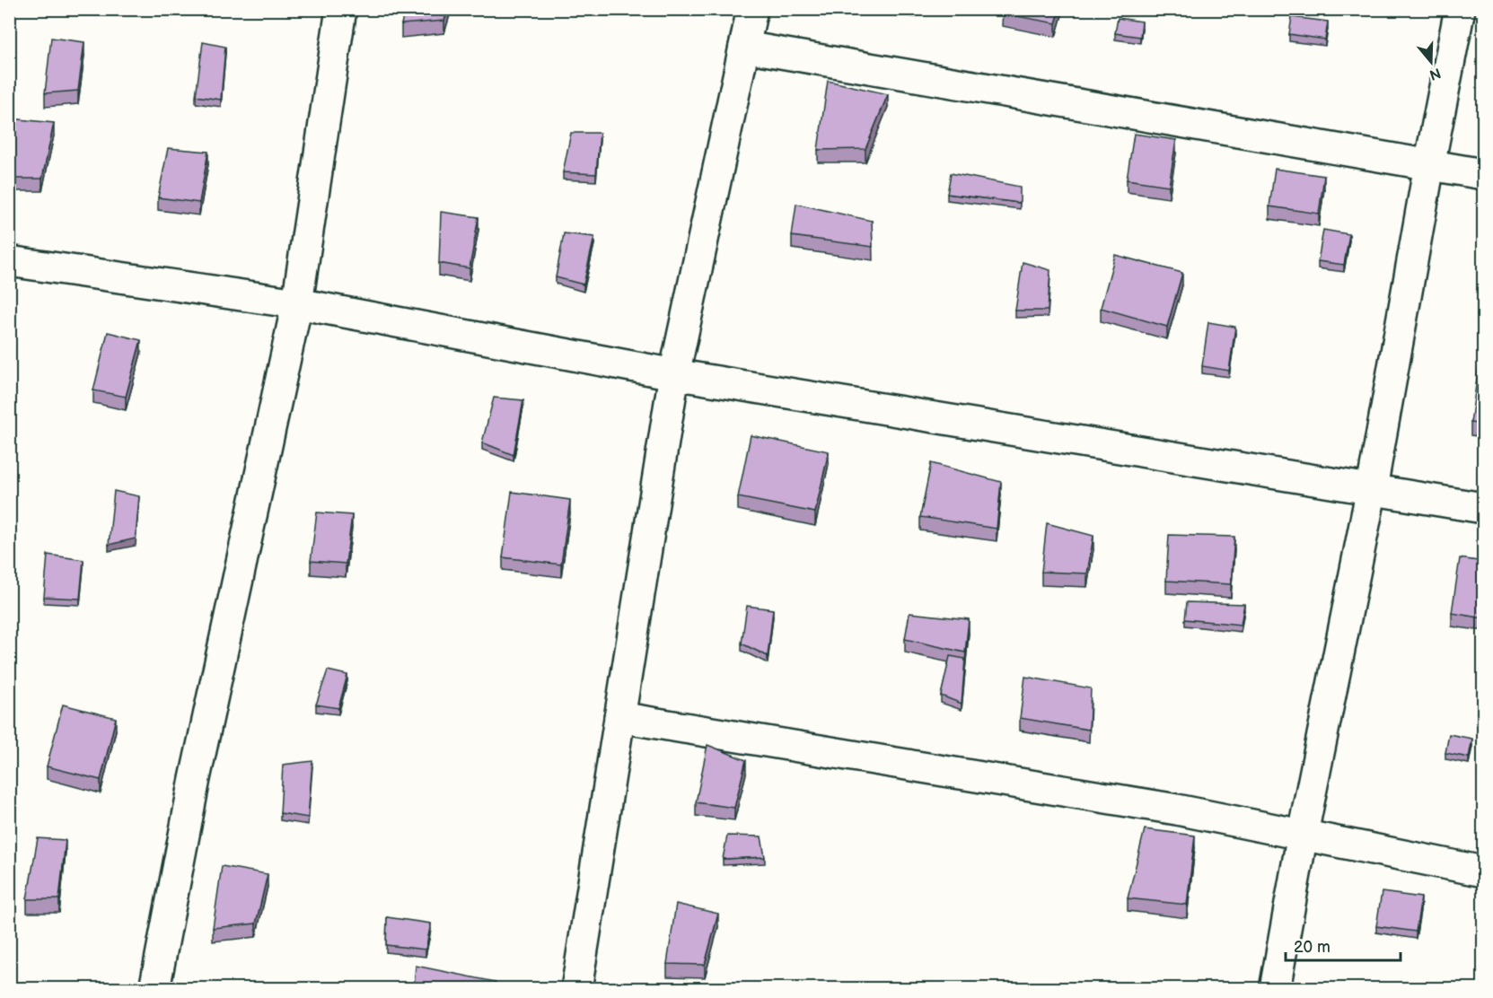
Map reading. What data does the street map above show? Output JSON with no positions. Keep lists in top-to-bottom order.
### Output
{
  "scale_bar": "20 m",
  "north": "bottom"
}
